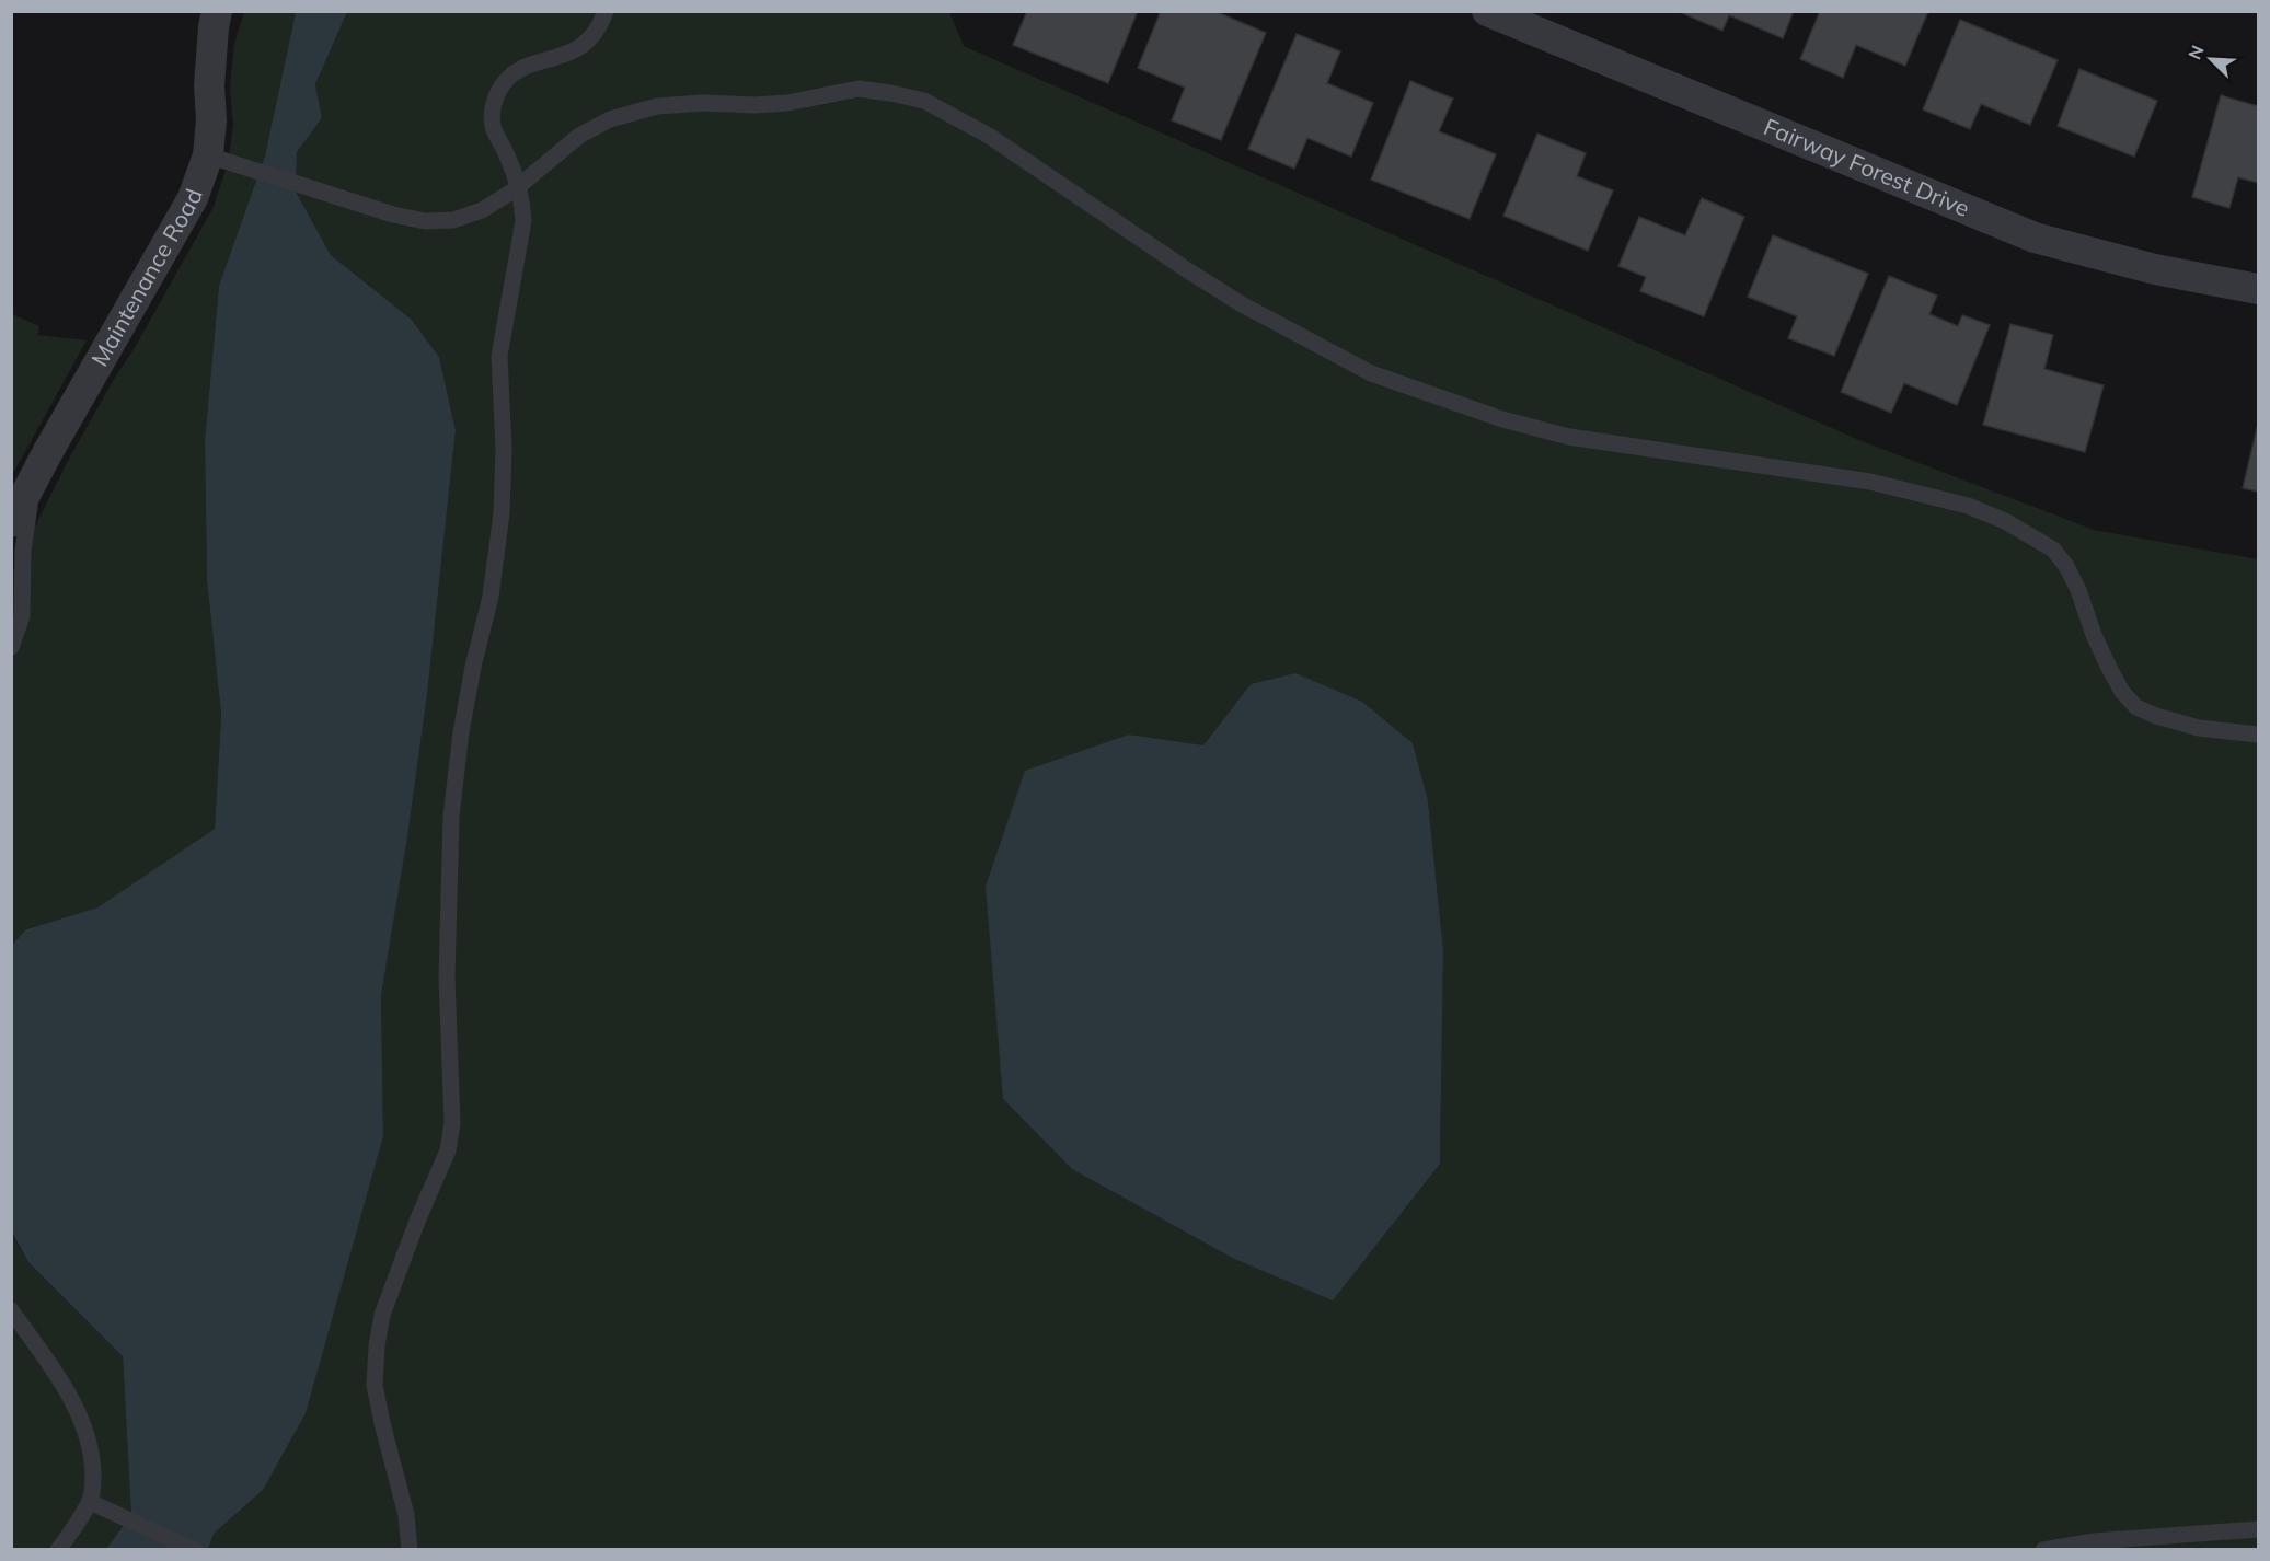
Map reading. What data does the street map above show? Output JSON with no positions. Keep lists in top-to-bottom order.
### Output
{
  "streets": {
    "street": ["Fairway Forest Drive", "Maintenance Road"]
  },
  "north": "top left"
}
